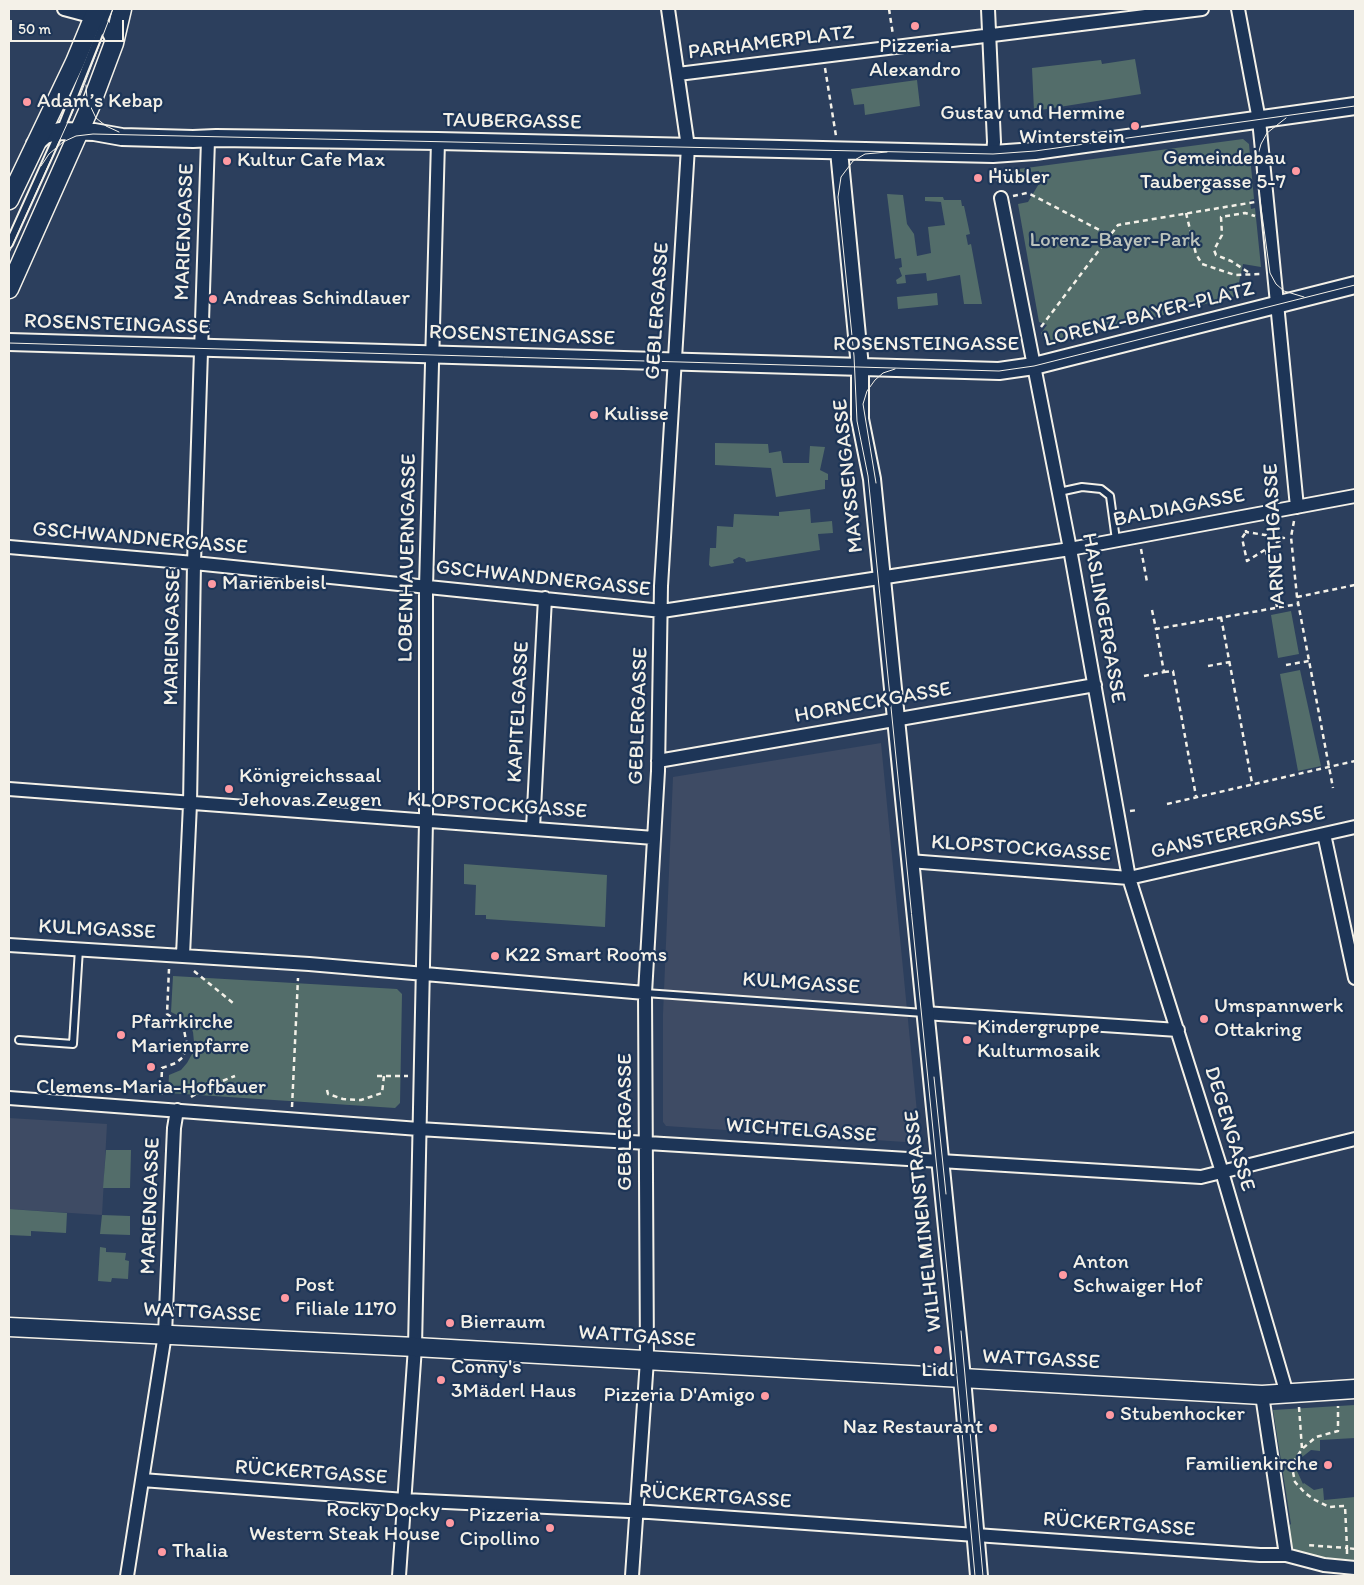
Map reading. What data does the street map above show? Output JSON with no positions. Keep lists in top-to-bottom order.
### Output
{
  "streets": {
    "main road": ["WATTGASSE"],
    "street": [
      "PARHAMERPLATZ",
      "TAUBERGASSE",
      "MARIENGASSE",
      "GEBLERGASSE",
      "LORENZ-BAYER-PLATZ",
      "ROSENSTEINGASSE",
      "MAYSSENGASSE",
      "BALDIAGASSE",
      "ARNETHGASSE",
      "GSCHWANDNERGASSE",
      "LOBENHAUERNGASSE",
      "HASLINGERGASSE",
      "HORNECKGASSE",
      "KAPITELGASSE",
      "KLOPSTOCKGASSE",
      "GANSTERERGASSE",
      "KULMGASSE",
      "DEGENGASSE",
      "WICHTELGASSE",
      "WILHELMINENSTRASSE",
      "RÜCKERTGASSE"
    ]
  },
  "crossings": [
    ["PARHAMERPLATZ", "GEBLERGASSE"],
    ["TAUBERGASSE", "MARIENGASSE"],
    ["TAUBERGASSE", "GEBLERGASSE"],
    ["TAUBERGASSE", "MAYSSENGASSE"],
    ["TAUBERGASSE", "LOBENHAUERNGASSE"],
    ["MARIENGASSE", "ROSENSTEINGASSE"],
    ["MARIENGASSE", "GSCHWANDNERGASSE"],
    ["MARIENGASSE", "KLOPSTOCKGASSE"],
    ["MARIENGASSE", "KULMGASSE"],
    ["MARIENGASSE", "WICHTELGASSE"],
    ["MARIENGASSE", "WATTGASSE"],
    ["MARIENGASSE", "RÜCKERTGASSE"],
    ["GEBLERGASSE", "ROSENSTEINGASSE"],
    ["GEBLERGASSE", "GSCHWANDNERGASSE"],
    ["GEBLERGASSE", "HORNECKGASSE"],
    ["GEBLERGASSE", "KLOPSTOCKGASSE"],
    ["GEBLERGASSE", "KULMGASSE"],
    ["GEBLERGASSE", "WICHTELGASSE"],
    ["GEBLERGASSE", "WATTGASSE"],
    ["GEBLERGASSE", "RÜCKERTGASSE"],
    ["LORENZ-BAYER-PLATZ", "ROSENSTEINGASSE"],
    ["LORENZ-BAYER-PLATZ", "ARNETHGASSE"],
    ["LORENZ-BAYER-PLATZ", "HASLINGERGASSE"],
    ["ROSENSTEINGASSE", "MAYSSENGASSE"],
    ["ROSENSTEINGASSE", "LOBENHAUERNGASSE"],
    ["ROSENSTEINGASSE", "HASLINGERGASSE"],
    ["MAYSSENGASSE", "GSCHWANDNERGASSE"],
    ["MAYSSENGASSE", "HORNECKGASSE"],
    ["MAYSSENGASSE", "KLOPSTOCKGASSE"],
    ["MAYSSENGASSE", "WILHELMINENSTRASSE"],
    ["BALDIAGASSE", "ARNETHGASSE"],
    ["BALDIAGASSE", "GSCHWANDNERGASSE"],
    ["BALDIAGASSE", "HASLINGERGASSE"],
    ["GSCHWANDNERGASSE", "LOBENHAUERNGASSE"],
    ["GSCHWANDNERGASSE", "HASLINGERGASSE"],
    ["GSCHWANDNERGASSE", "KAPITELGASSE"],
    ["LOBENHAUERNGASSE", "KLOPSTOCKGASSE"],
    ["LOBENHAUERNGASSE", "KULMGASSE"],
    ["LOBENHAUERNGASSE", "WICHTELGASSE"],
    ["HASLINGERGASSE", "HORNECKGASSE"],
    ["HASLINGERGASSE", "KLOPSTOCKGASSE"],
    ["HASLINGERGASSE", "GANSTERERGASSE"],
    ["HASLINGERGASSE", "DEGENGASSE"],
    ["KAPITELGASSE", "KLOPSTOCKGASSE"],
    ["KLOPSTOCKGASSE", "GANSTERERGASSE"],
    ["KLOPSTOCKGASSE", "DEGENGASSE"],
    ["KLOPSTOCKGASSE", "WILHELMINENSTRASSE"],
    ["GANSTERERGASSE", "DEGENGASSE"],
    ["KULMGASSE", "DEGENGASSE"],
    ["KULMGASSE", "WILHELMINENSTRASSE"],
    ["DEGENGASSE", "WICHTELGASSE"],
    ["DEGENGASSE", "WATTGASSE"],
    ["WICHTELGASSE", "WILHELMINENSTRASSE"],
    ["WILHELMINENSTRASSE", "WATTGASSE"],
    ["WILHELMINENSTRASSE", "RÜCKERTGASSE"]
  ],
  "parks": ["Lorenz-Bayer-Park"],
  "places": [
    "Pizzeria Alexandro",
    "Adam’s Kebap",
    "Gustav und Hermine Winterstein",
    "Kultur Cafe Max",
    "Gemeindebau Taubergasse 5-7",
    "Hübler",
    "Andreas Schindlauer",
    "Kulisse",
    "Marienbeisl",
    "Königreichssaal Jehovas Zeugen",
    "K22 Smart Rooms",
    "Umspannwerk Ottakring",
    "Pfarrkirche Marienpfarre",
    "Kindergruppe Kulturmosaik",
    "Clemens-Maria-Hofbauer",
    "Anton Schwaiger Hof",
    "Post Filiale 1170",
    "Bierraum",
    "Lidl",
    "Conny's 3Mäderl Haus",
    "Pizzeria D'Amigo",
    "Stubenhocker",
    "Naz Restaurant",
    "Familienkirche",
    "Rocky Docky Western Steak House",
    "Pizzeria Cipollino",
    "Thalia"
  ],
  "scale_bar": "50 m"
}
